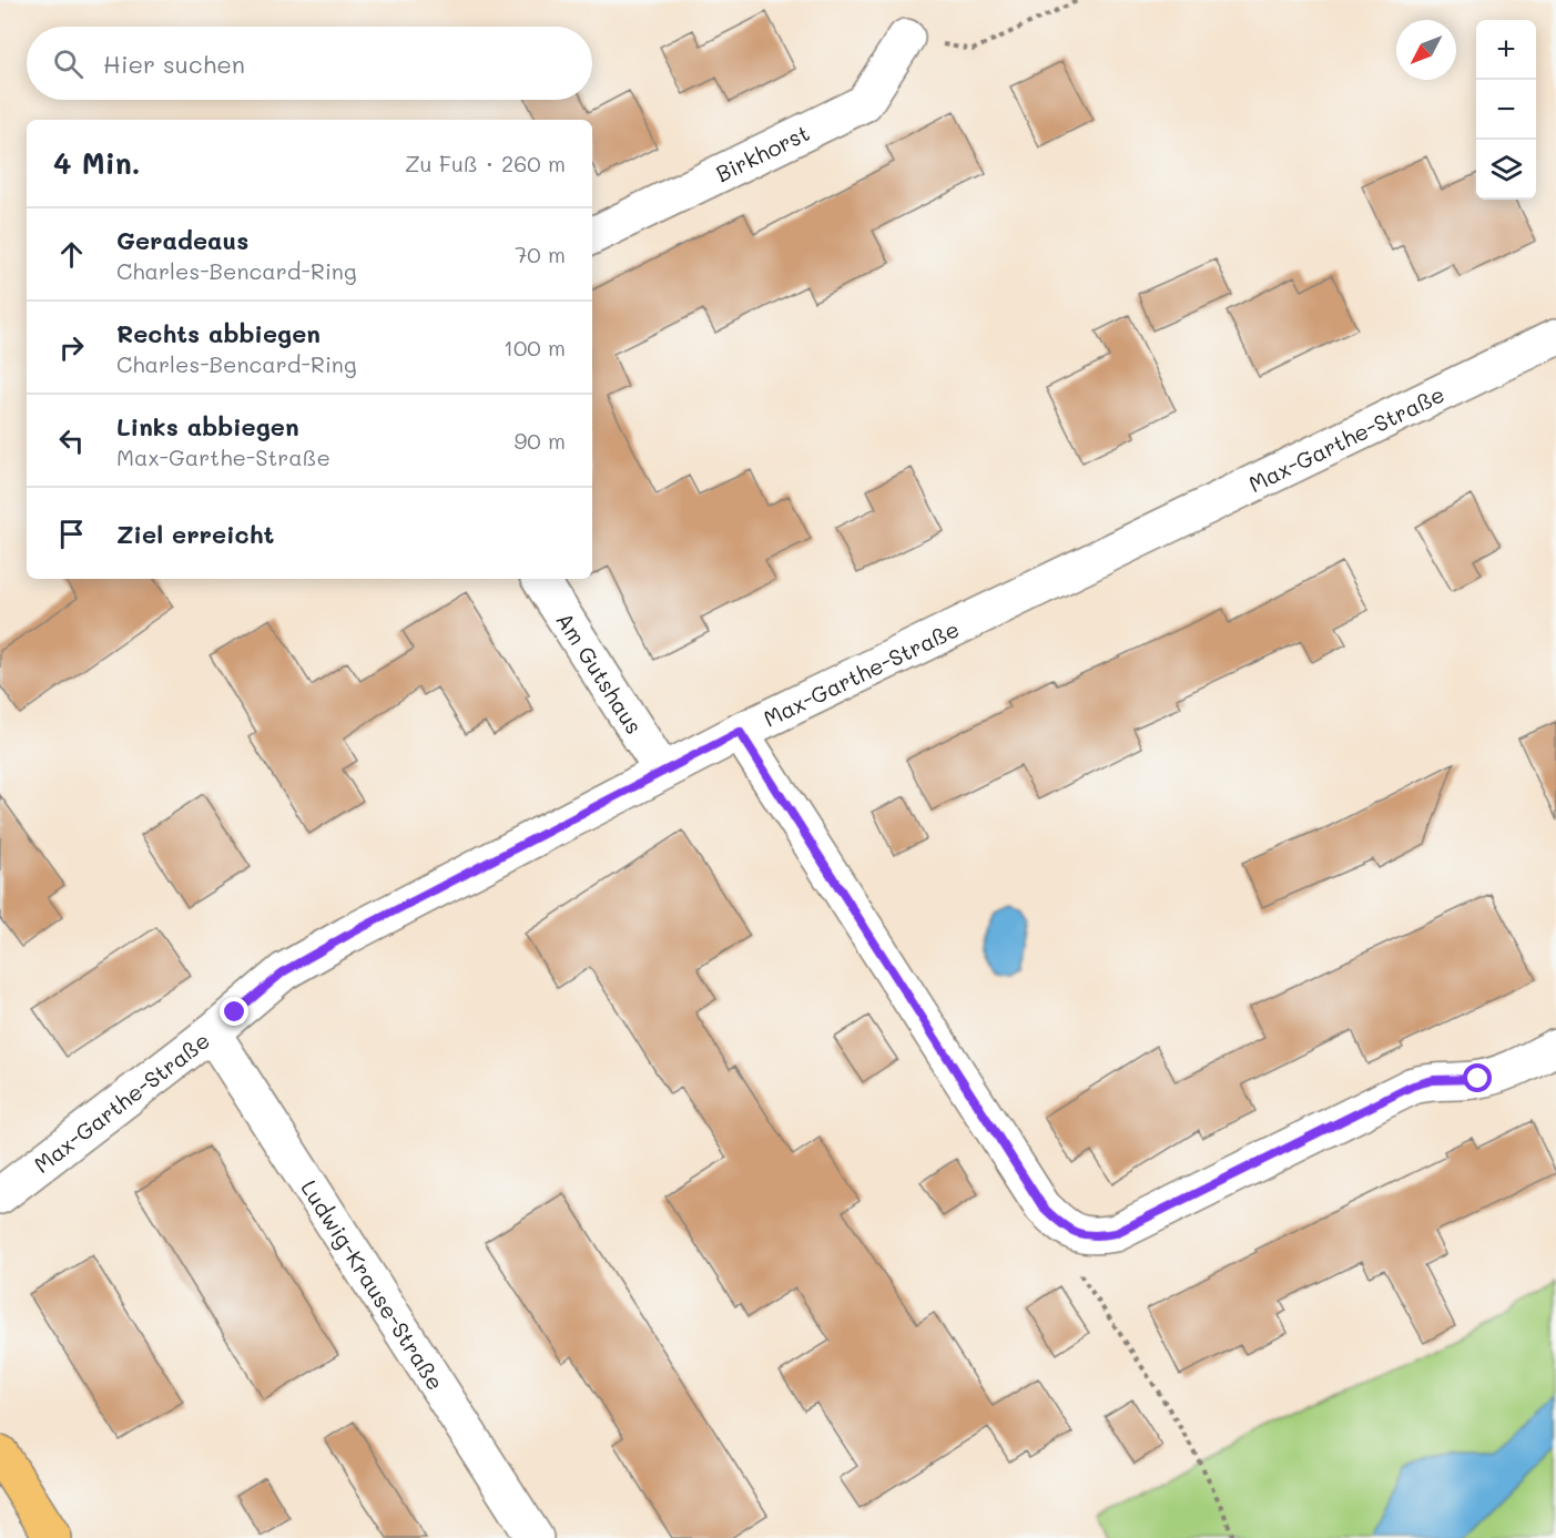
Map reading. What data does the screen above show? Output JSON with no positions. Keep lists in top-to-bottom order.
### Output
{
  "streets": {
    "street": [
      "Birkhorst",
      "Max-Garthe-Straße",
      "Am Gutshaus",
      "Ludwig-Krause-Straße"
    ]
  },
  "crossings": [
    ["Max-Garthe-Straße", "Am Gutshaus"],
    ["Max-Garthe-Straße", "Ludwig-Krause-Straße"]
  ],
  "north": "bottom left",
  "page": {
    "map_buttons": ["+", "−"],
    "search": "Hier suchen",
    "heading": ["4 Min.", "Zu Fuß · 260 m"],
    "list": [
      ["Geradeaus", "Charles-Bencard-Ring", "70 m"],
      ["Rechts abbiegen", "Charles-Bencard-Ring", "100 m"],
      ["Links abbiegen", "Max-Garthe-Straße", "90 m"],
      "Ziel erreicht"
    ]
  }
}
